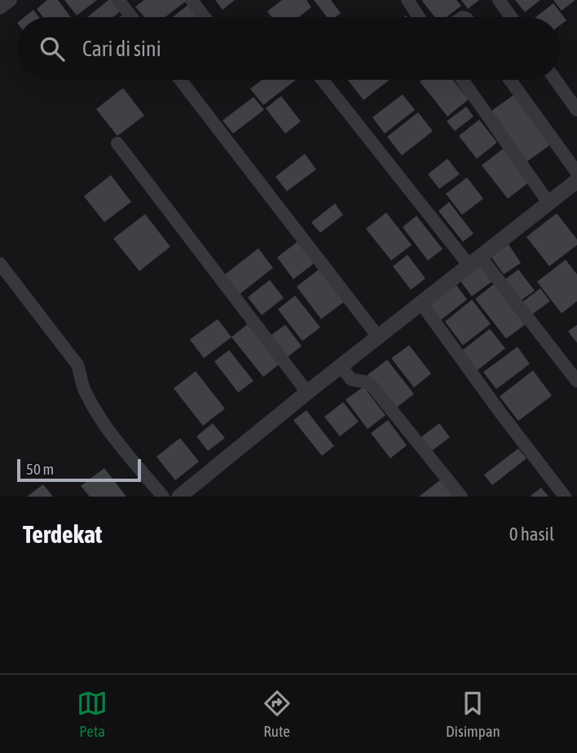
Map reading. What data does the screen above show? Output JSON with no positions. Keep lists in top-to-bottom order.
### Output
{
  "scale_bar": "50 m",
  "page": {
    "search": "Cari di sini",
    "scale": "50 m",
    "heading": ["Terdekat", "0 hasil"],
    "nav": ["Peta", "Rute", "Disimpan"]
  }
}
